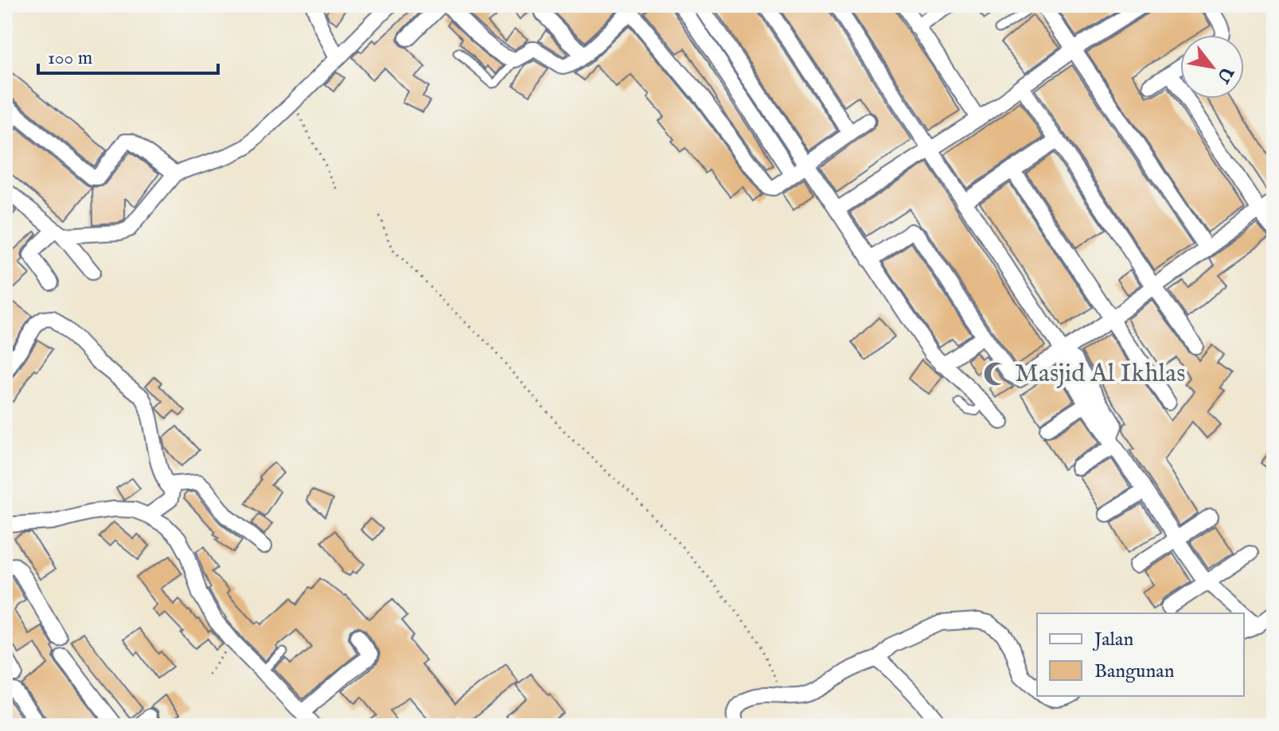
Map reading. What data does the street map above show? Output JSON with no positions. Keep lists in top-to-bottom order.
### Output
{
  "places": {
    "mosque": ["Masjid Al Ikhlas"]
  },
  "legend": ["Jalan", "Bangunan"],
  "scale_bar": "100 m",
  "north": "bottom right"
}
